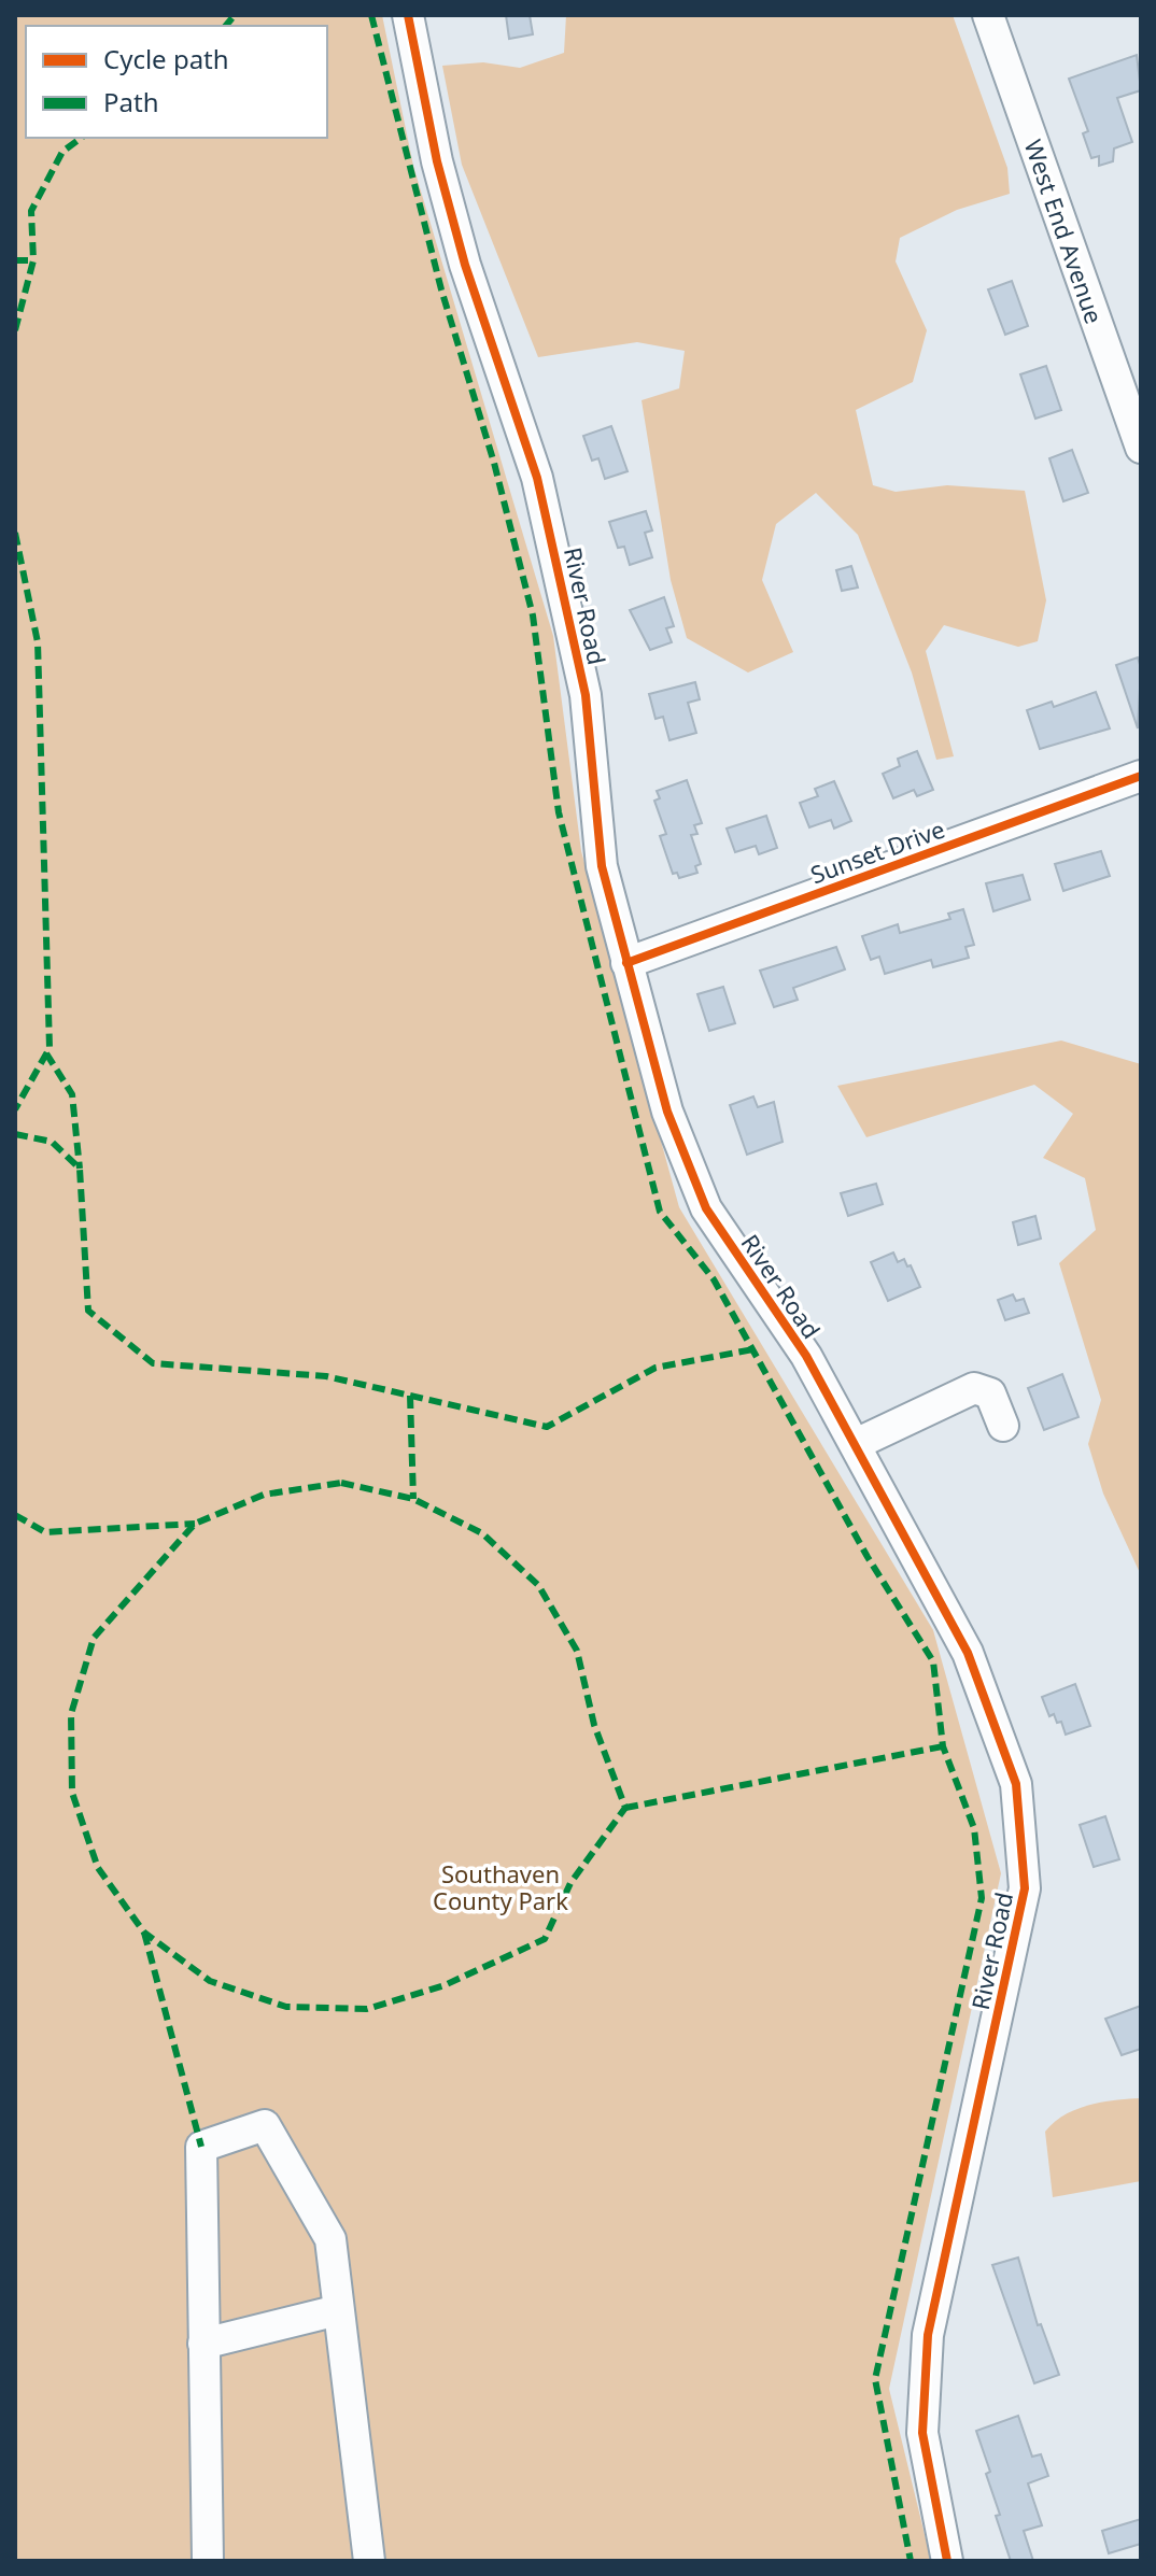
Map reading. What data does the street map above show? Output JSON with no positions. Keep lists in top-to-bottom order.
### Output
{
  "streets": {
    "street": ["West End Avenue", "River Road", "Sunset Drive"]
  },
  "crossings": [
    ["River Road", "Sunset Drive"]
  ],
  "parks": ["Southaven County Park"],
  "legend": ["Cycle path", "Path"]
}
